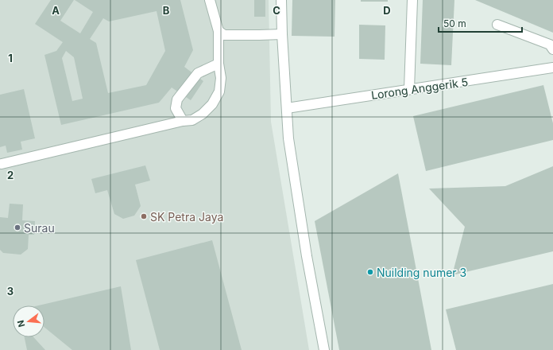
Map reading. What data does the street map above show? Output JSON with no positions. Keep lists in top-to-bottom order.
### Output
{
  "streets": {
    "street": ["Lorong Anggerik 5"]
  },
  "places": ["SK Petra Jaya", "Surau", "Nuilding numer 3"],
  "scale_bar": "50 m",
  "north": "left",
  "grid": {
    "columns": [
      "A",
      "B",
      "C",
      "D"
    ],
    "rows": ["1", "2", "3"]
  }
}
